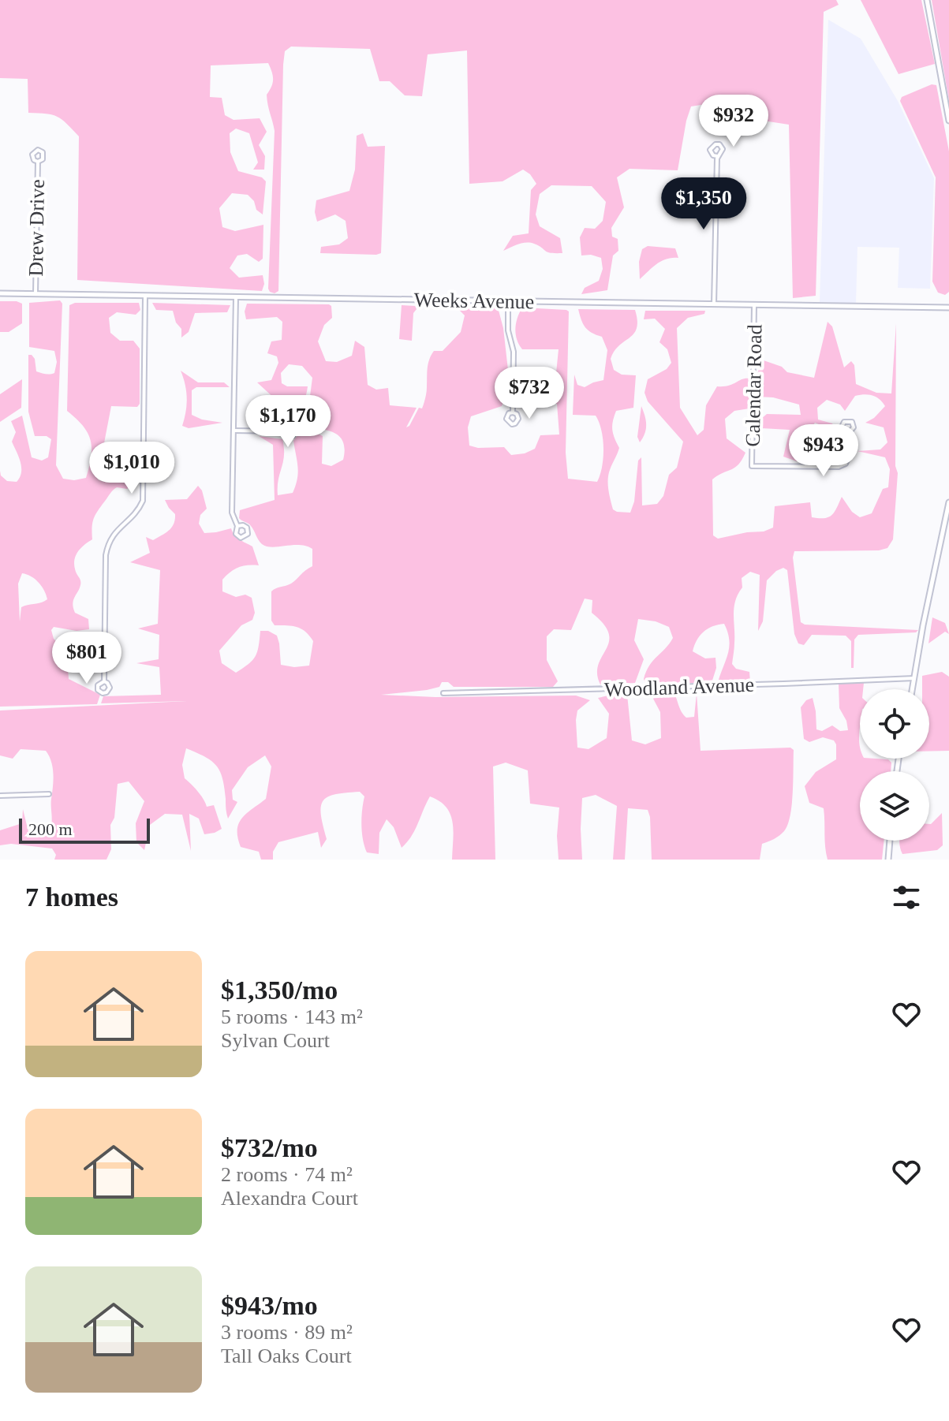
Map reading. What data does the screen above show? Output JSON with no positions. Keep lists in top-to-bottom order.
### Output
{
  "streets": {
    "street": [
      "Drew Drive",
      "Weeks Avenue",
      "Calendar Road",
      "Woodland Avenue"
    ]
  },
  "crossings": [
    ["Drew Drive", "Weeks Avenue"],
    ["Weeks Avenue", "Calendar Road"]
  ],
  "scale_bar": "200 m",
  "page": {
    "price": [
      "$932",
      "$1,350",
      "$732",
      "$1,170",
      "$943",
      "$1,010",
      "$801"
    ],
    "scale": "200 m",
    "heading": "7 homes",
    "list": [
      {
        "name": "$1,350/mo",
        "note": "5 rooms · 143 m² · Sylvan Court"
      },
      {
        "name": "$732/mo",
        "note": "2 rooms · 74 m² · Alexandra Court"
      },
      {
        "name": "$943/mo",
        "note": "3 rooms · 89 m² · Tall Oaks Court"
      }
    ]
  }
}
